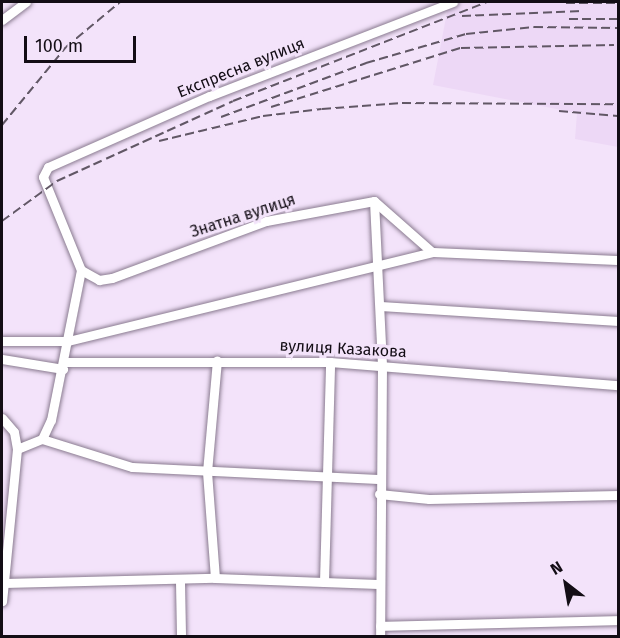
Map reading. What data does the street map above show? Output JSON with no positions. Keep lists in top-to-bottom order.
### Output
{
  "streets": {
    "street": ["Експресна вулиця", "Знатна вулиця", "вулиця Казакова"]
  },
  "crossings": [
    ["Експресна вулиця", "Знатна вулиця"]
  ],
  "scale_bar": "100 m",
  "north": "top left"
}
